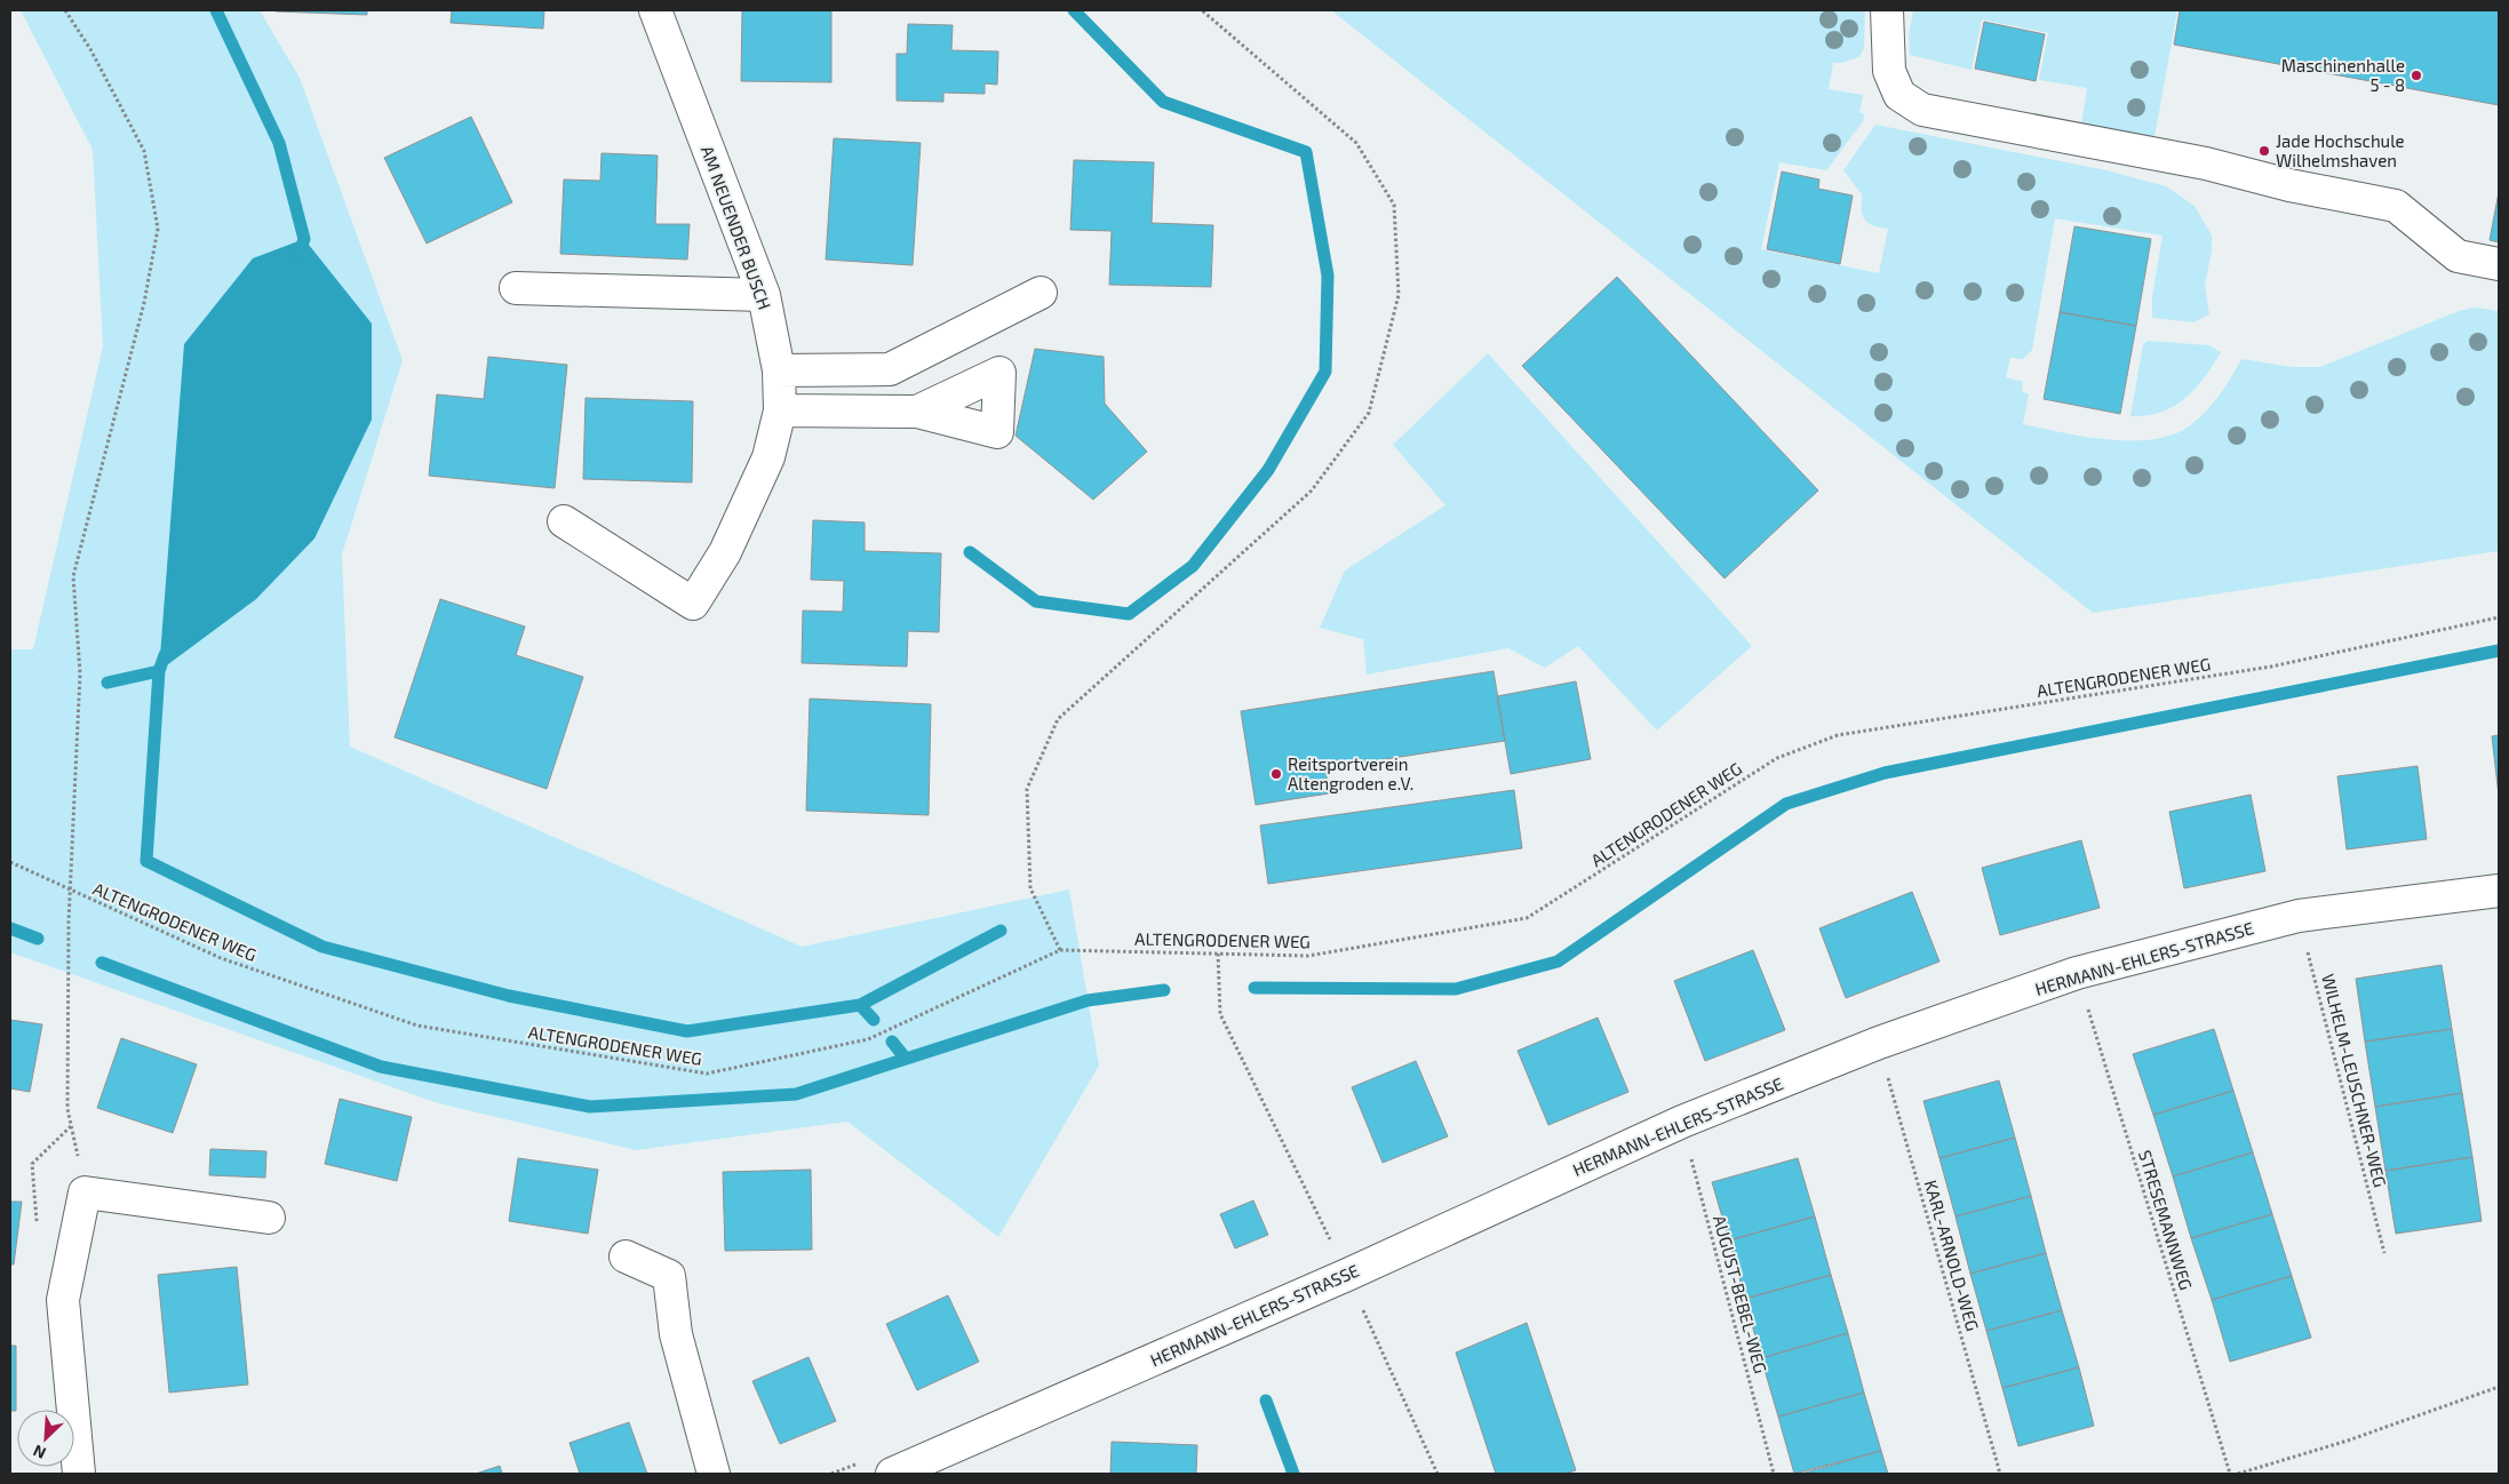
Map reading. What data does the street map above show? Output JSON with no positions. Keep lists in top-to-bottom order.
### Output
{
  "streets": {
    "street": ["AM NEUENDER BUSCH", "HERMANN-EHLERS-STRASSE"],
    "path": [
      "ALTENGRODENER WEG",
      "WILHELM-LEUSCHNER-WEG",
      "STRESEMANNWEG",
      "KARL-ARNOLD-WEG",
      "AUGUST-BEBEL-WEG"
    ]
  },
  "crossings": [
    ["HERMANN-EHLERS-STRASSE", "WILHELM-LEUSCHNER-WEG"],
    ["HERMANN-EHLERS-STRASSE", "STRESEMANNWEG"],
    ["HERMANN-EHLERS-STRASSE", "KARL-ARNOLD-WEG"]
  ],
  "places": ["Maschinenhalle 5 - 8", "Jade Hochschule Wilhelmshaven", "Reitsportverein Altengroden e.V."],
  "north": "bottom left"
}
